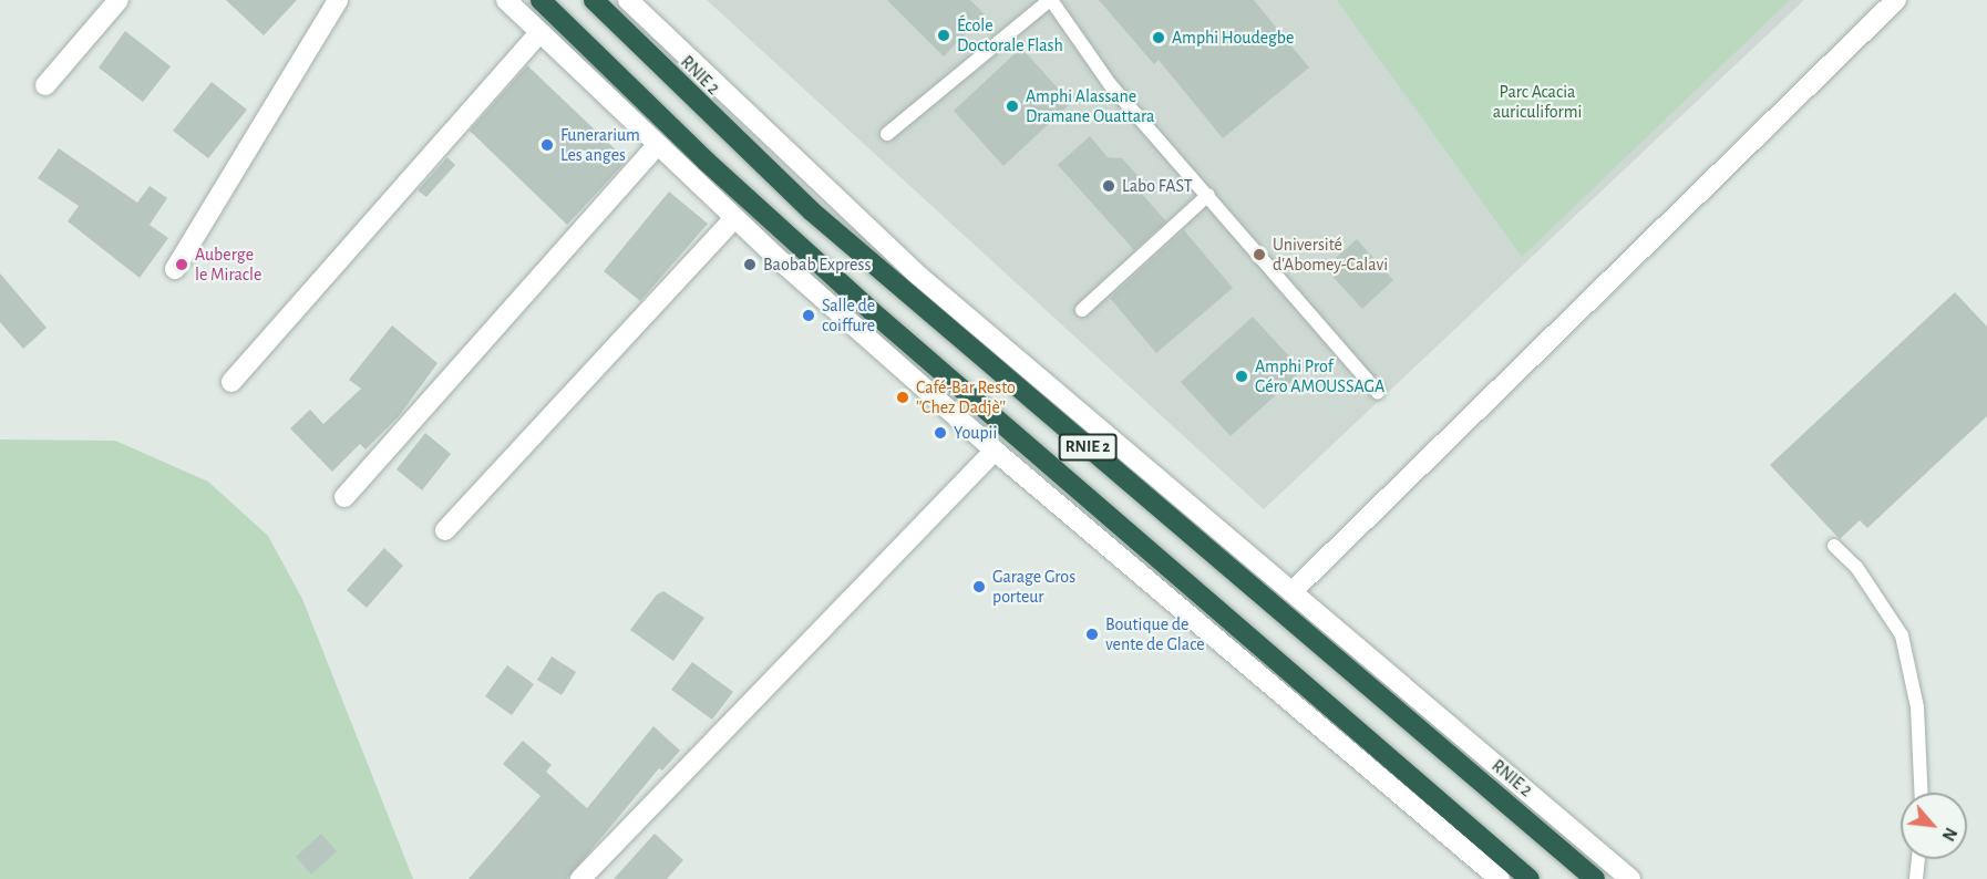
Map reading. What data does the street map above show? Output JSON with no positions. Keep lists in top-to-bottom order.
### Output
{
  "streets": {
    "highway": ["RNIE 2"]
  },
  "parks": ["Parc Acacia auriculiformi"],
  "places": [
    "École Doctorale Flash",
    "Amphi Houdegbe",
    "Amphi Alassane Dramane Ouattara",
    "Funerarium Les anges",
    "Labo FAST",
    "Université d'Abomey-Calavi",
    "Auberge le Miracle",
    "Baobab Express",
    "Salle de coiffure",
    "Amphi Prof Géro AMOUSSAGA",
    "Café-Bar Resto ''Chez Dadjè''",
    "Youpii",
    "Garage Gros porteur",
    "Boutique de vente de Glace"
  ],
  "north": "bottom right"
}
